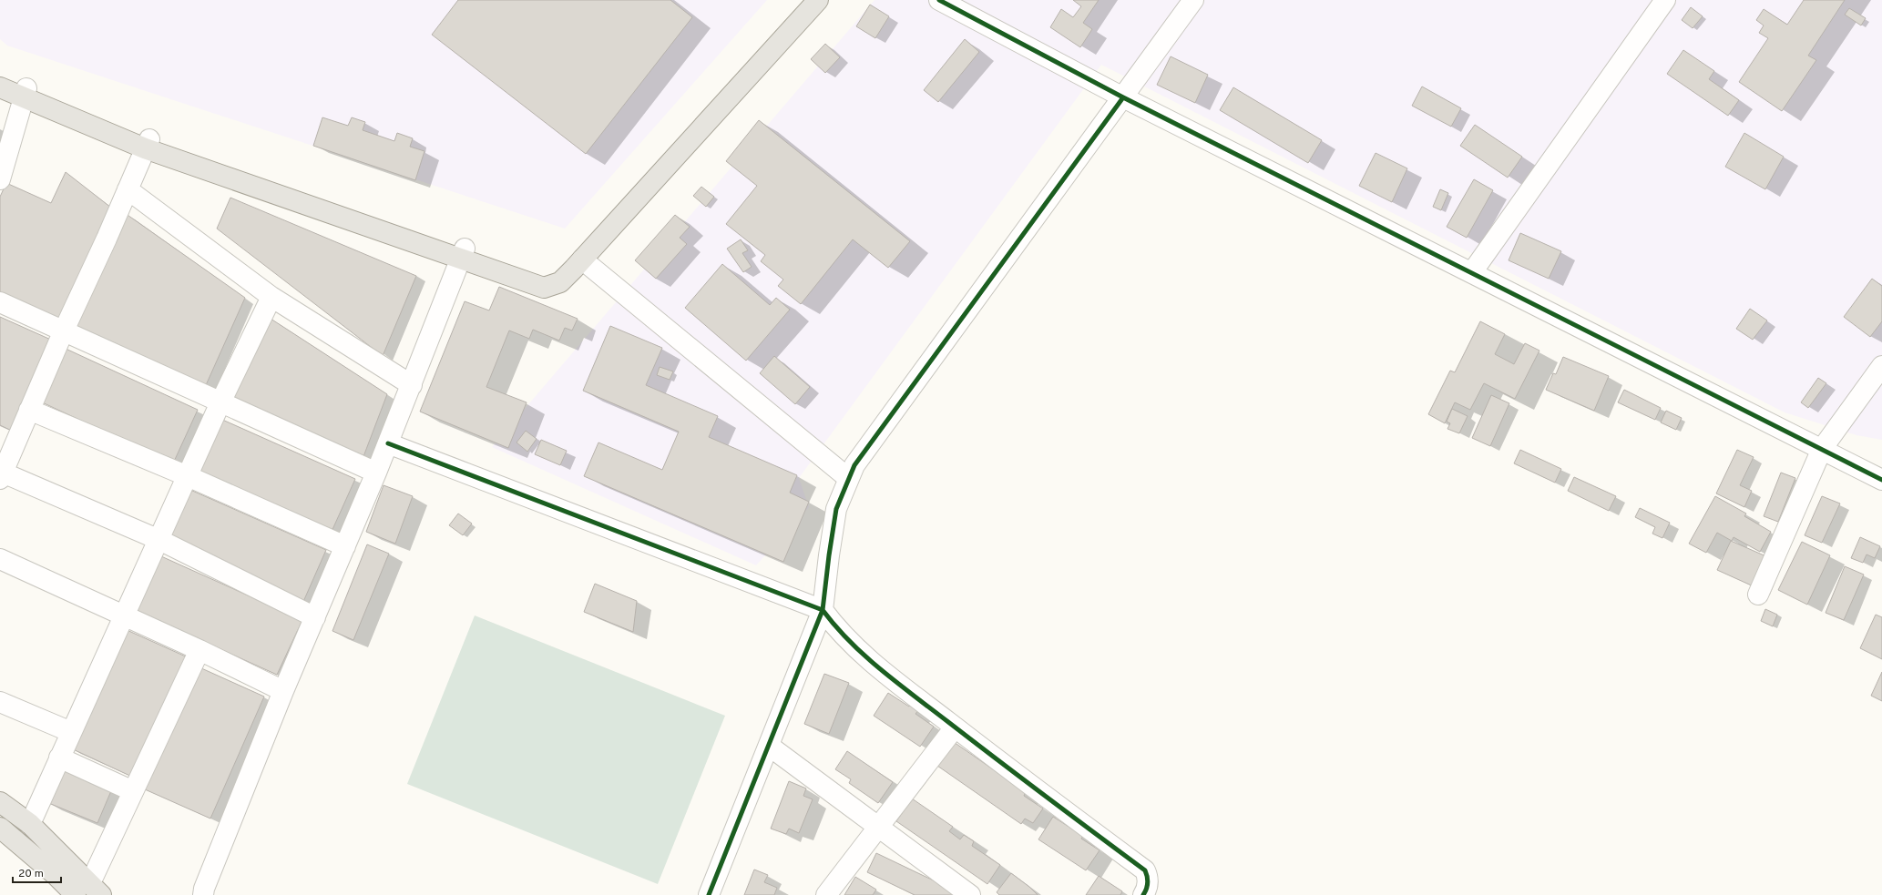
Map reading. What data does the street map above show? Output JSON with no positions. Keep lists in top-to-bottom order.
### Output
{
  "scale_bar": "20 m"
}
